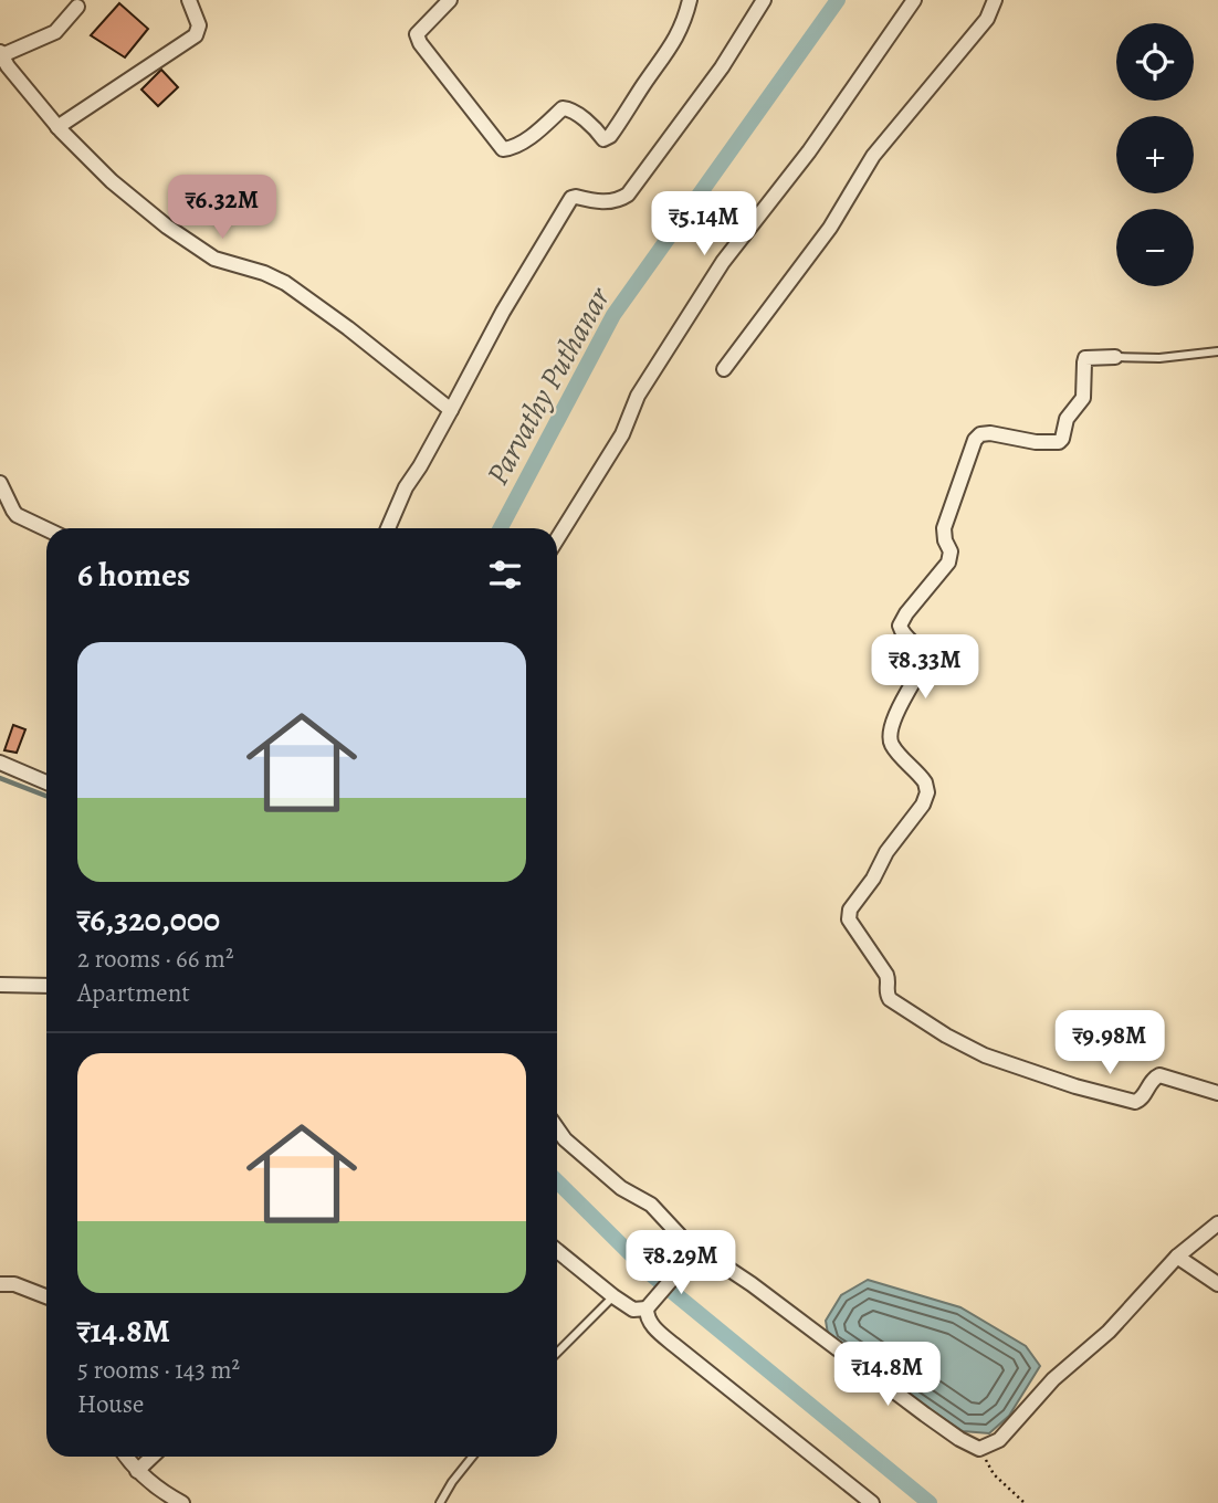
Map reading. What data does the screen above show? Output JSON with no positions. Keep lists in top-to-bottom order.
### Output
{
  "water": ["Parvathy Puthanar"],
  "page": {
    "map_buttons": ["+", "−"],
    "price": [
      "₹6.32M",
      "₹5.14M",
      "₹8.33M",
      "₹9.98M",
      "₹8.29M",
      "₹14.8M"
    ],
    "heading": "6 homes",
    "list": [
      {
        "name": "₹6,320,000",
        "note": "2 rooms · 66 m² · Apartment"
      },
      {
        "name": "₹14.8M",
        "note": "5 rooms · 143 m² · House"
      }
    ]
  }
}
